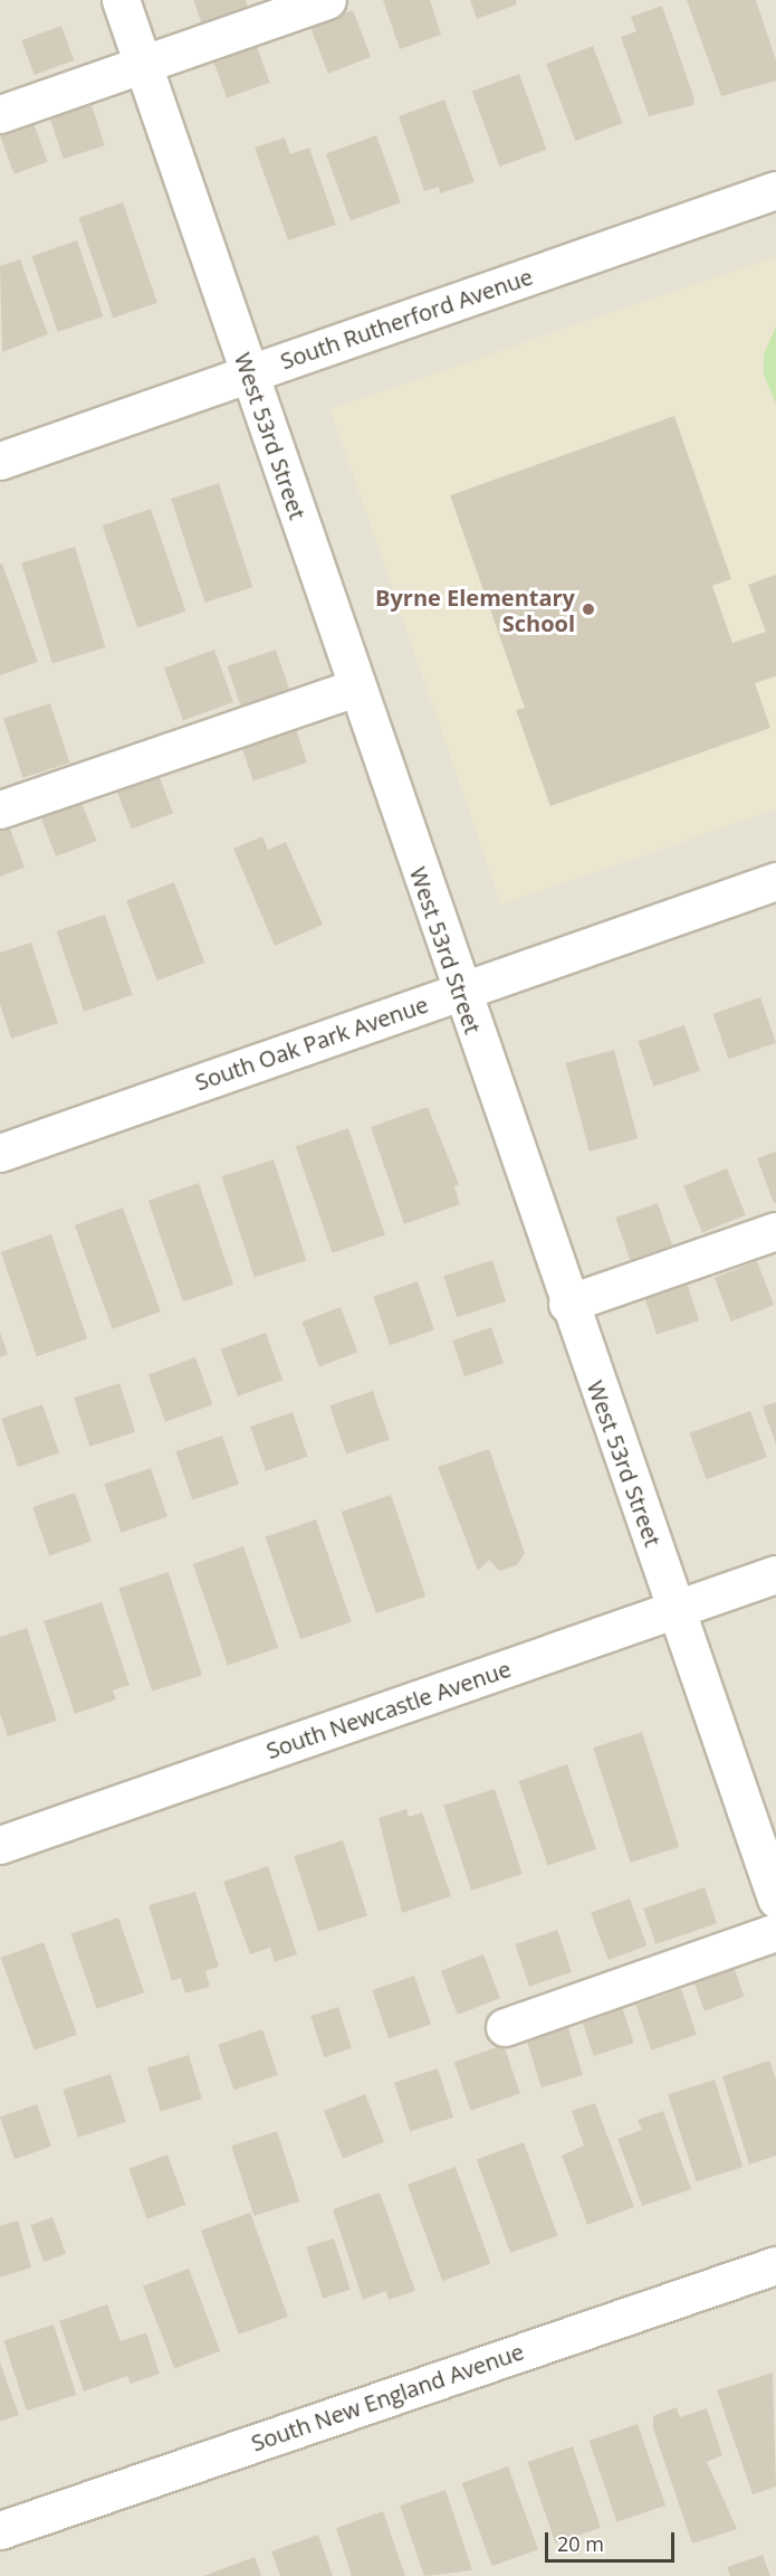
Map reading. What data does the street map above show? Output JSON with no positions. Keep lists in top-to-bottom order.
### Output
{
  "streets": {
    "street": [
      "South Rutherford Avenue",
      "West 53rd Street",
      "South Oak Park Avenue",
      "South Newcastle Avenue",
      "South New England Avenue"
    ]
  },
  "crossings": [
    ["South Rutherford Avenue", "West 53rd Street"],
    ["West 53rd Street", "South Oak Park Avenue"],
    ["West 53rd Street", "South Newcastle Avenue"]
  ],
  "places": ["Byrne Elementary School"],
  "scale_bar": "20 m"
}
